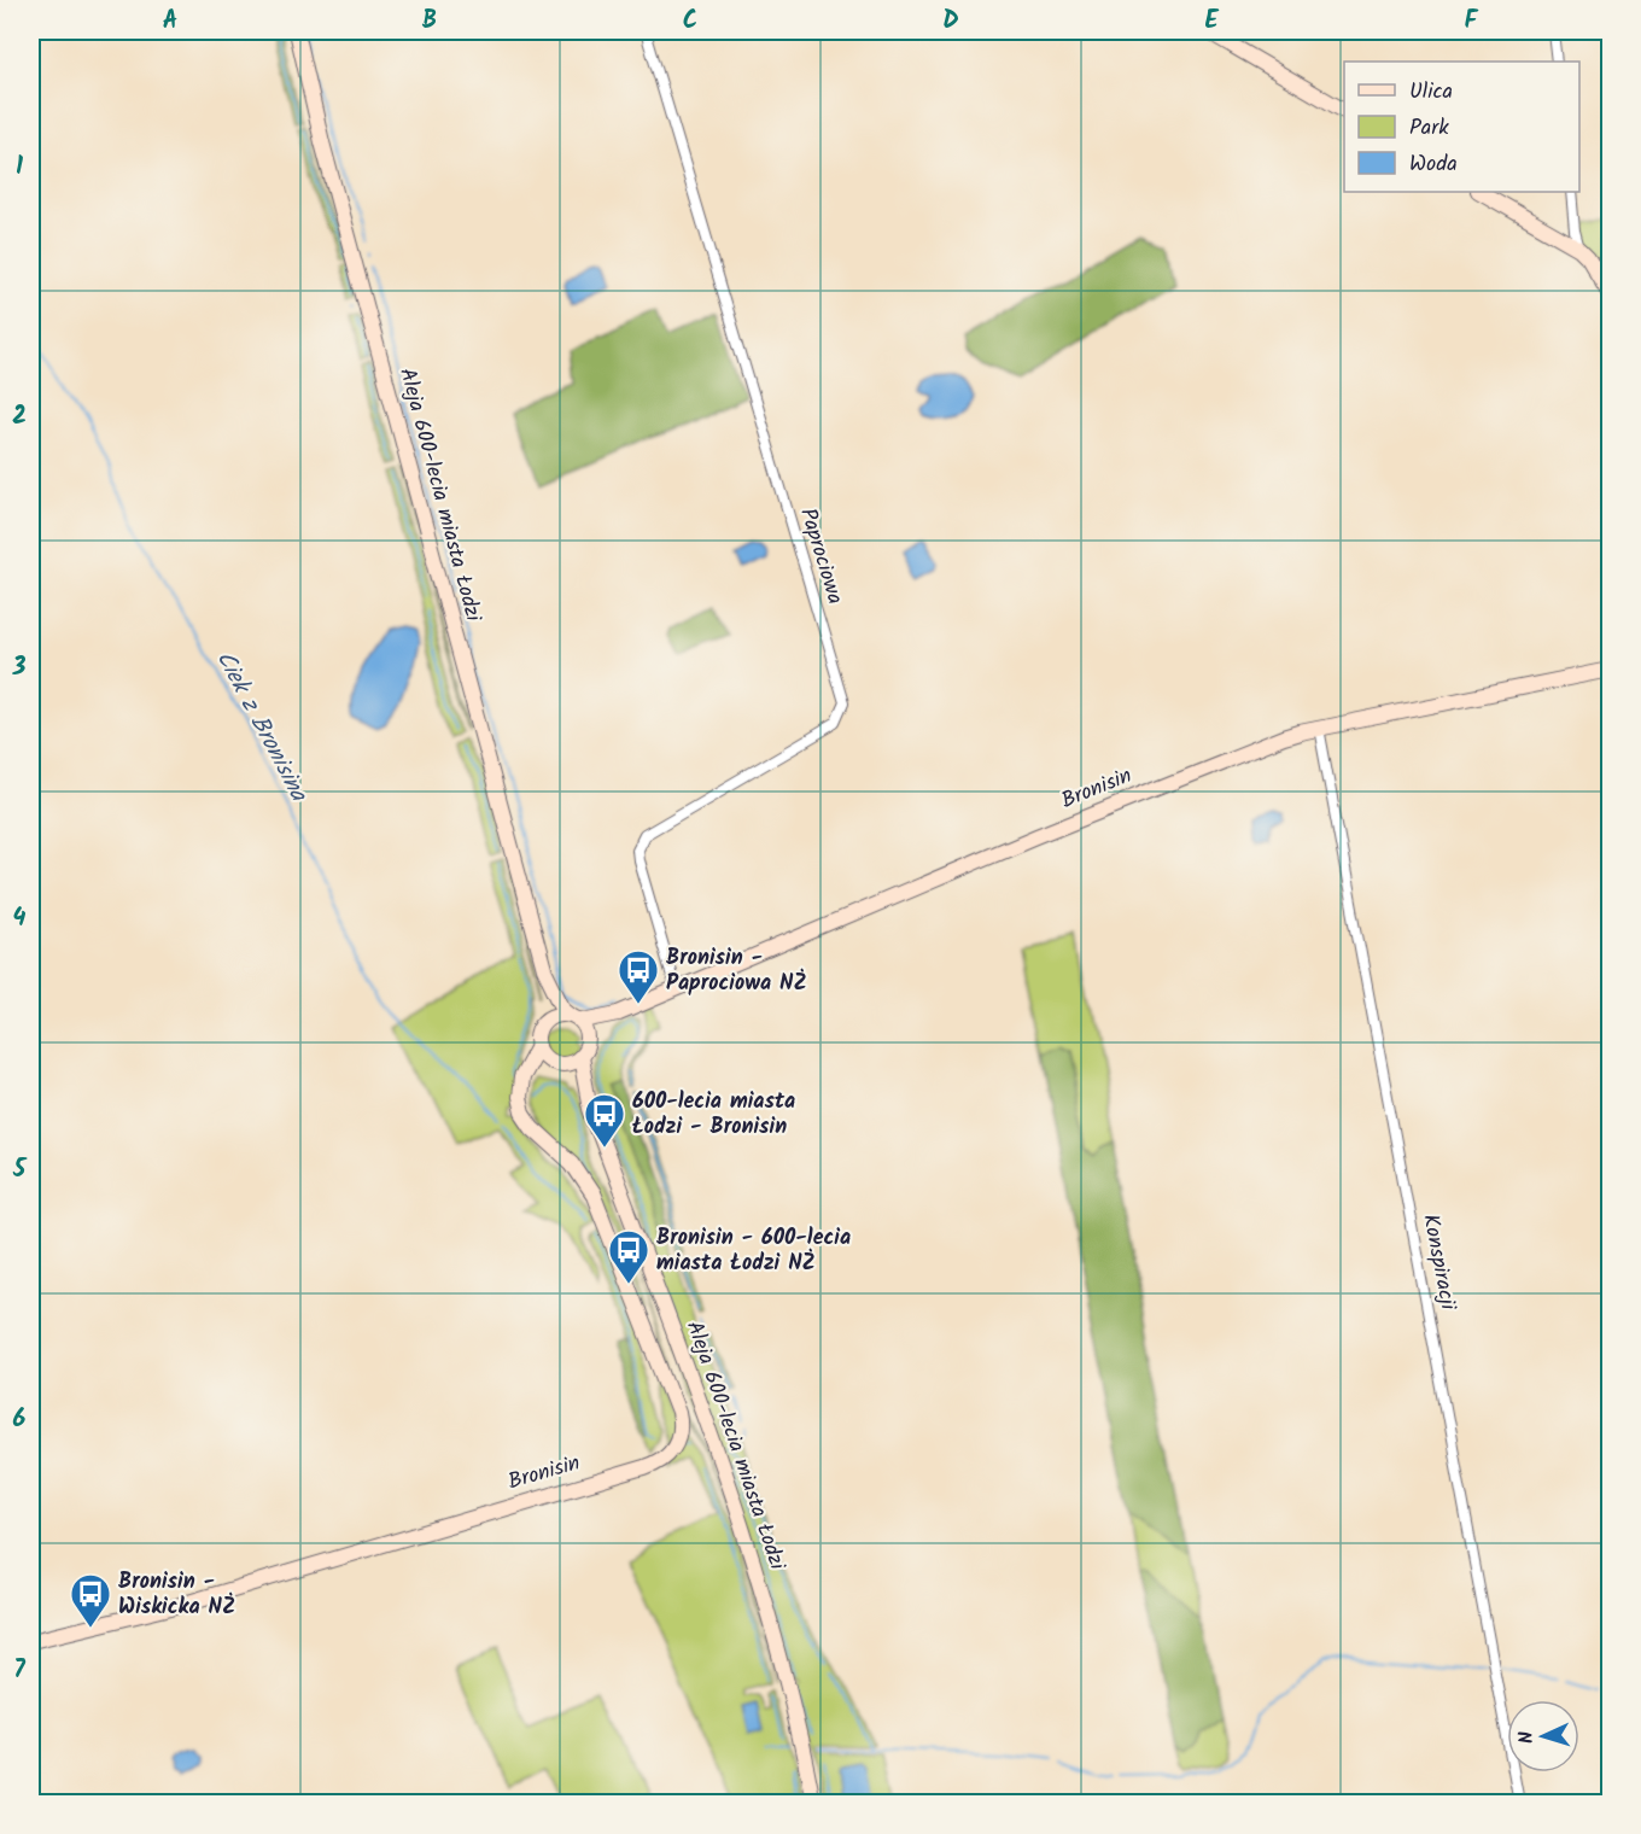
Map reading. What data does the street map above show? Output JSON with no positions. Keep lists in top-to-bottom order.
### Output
{
  "streets": {
    "street": [
      "Aleja 600-lecia miasta Łodzi",
      "Paprociowa",
      "Bronisin",
      "Konspiracji"
    ]
  },
  "crossings": [
    ["Aleja 600-lecia miasta Łodzi", "Bronisin"],
    ["Paprociowa", "Bronisin"],
    ["Bronisin", "Konspiracji"]
  ],
  "water": ["Ciek z Bronisina"],
  "places": {
    "bus stop": [
      "Bronisin - Paprociowa NŻ",
      "600-lecia miasta Łodzi - Bronisin",
      "Bronisin - 600-lecia miasta Łodzi NŻ",
      "Bronisin - Wiskicka NŻ"
    ]
  },
  "legend": ["Ulica", "Park", "Woda"],
  "north": "left",
  "grid": {
    "columns": [
      "A",
      "B",
      "C",
      "D",
      "E",
      "F"
    ],
    "rows": [
      "1",
      "2",
      "3",
      "4",
      "5",
      "6",
      "7"
    ]
  }
}
